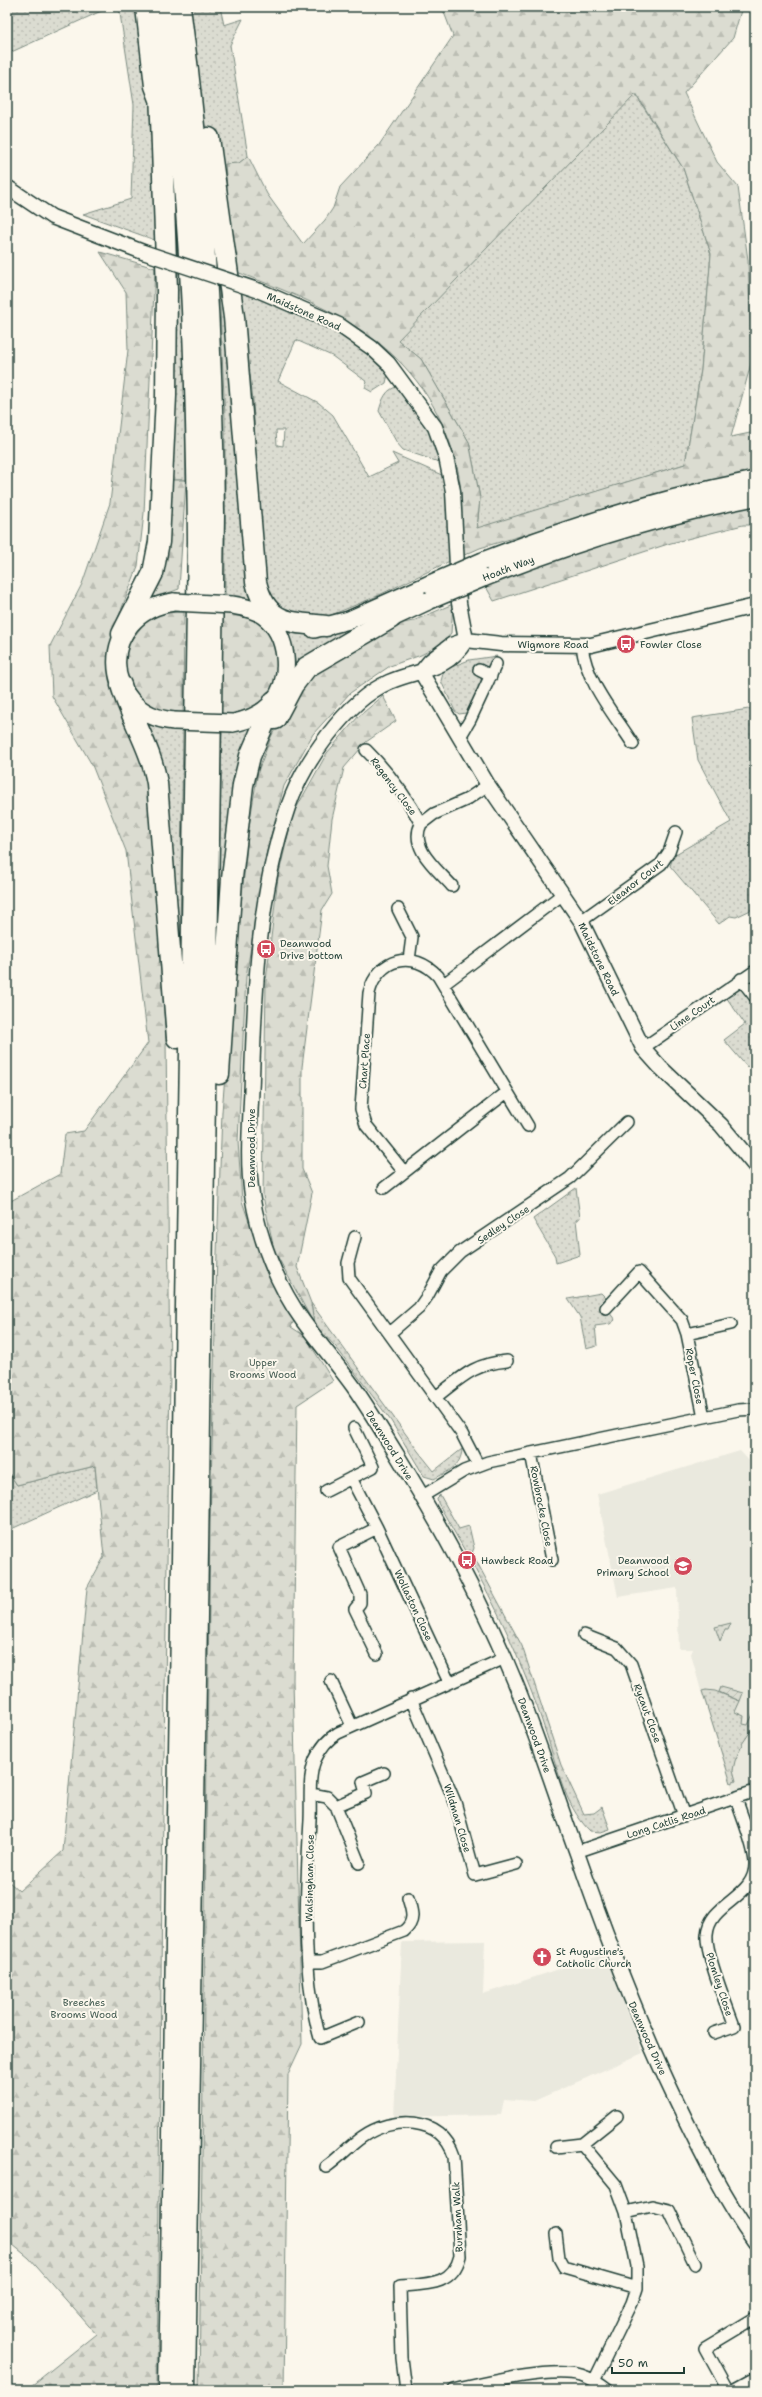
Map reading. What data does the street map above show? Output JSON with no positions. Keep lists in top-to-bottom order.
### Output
{
  "streets": {
    "main road": ["Hoath Way"],
    "street": [
      "Maidstone Road",
      "Wigmore Road",
      "Regency Close",
      "Eleanor Court",
      "Lime Court",
      "Chart Place",
      "Deanwood Drive",
      "Sedley Close",
      "Roper Close",
      "Rowbrocke Close",
      "Wollaston Close",
      "Rycaut Close",
      "Wildman Close",
      "Long Catlis Road",
      "Walsingham Close",
      "Plomley Close",
      "Burnham Walk"
    ]
  },
  "crossings": [
    ["Maidstone Road", "Wigmore Road"],
    ["Maidstone Road", "Regency Close"],
    ["Maidstone Road", "Eleanor Court"],
    ["Maidstone Road", "Lime Court"],
    ["Maidstone Road", "Deanwood Drive"],
    ["Wigmore Road", "Deanwood Drive"],
    ["Deanwood Drive", "Long Catlis Road"],
    ["Deanwood Drive", "Walsingham Close"],
    ["Wollaston Close", "Walsingham Close"],
    ["Rycaut Close", "Long Catlis Road"],
    ["Wildman Close", "Walsingham Close"],
    ["Long Catlis Road", "Plomley Close"]
  ],
  "parks": ["Upper Brooms Wood", "Breeches Brooms Wood"],
  "places": {
    "bus stop": ["Fowler Close", "Deanwood Drive bottom", "Hawbeck Road"],
    "school or university": ["Deanwood Primary School"],
    "church": ["St Augustine's Catholic Church"]
  },
  "scale_bar": "50 m"
}
